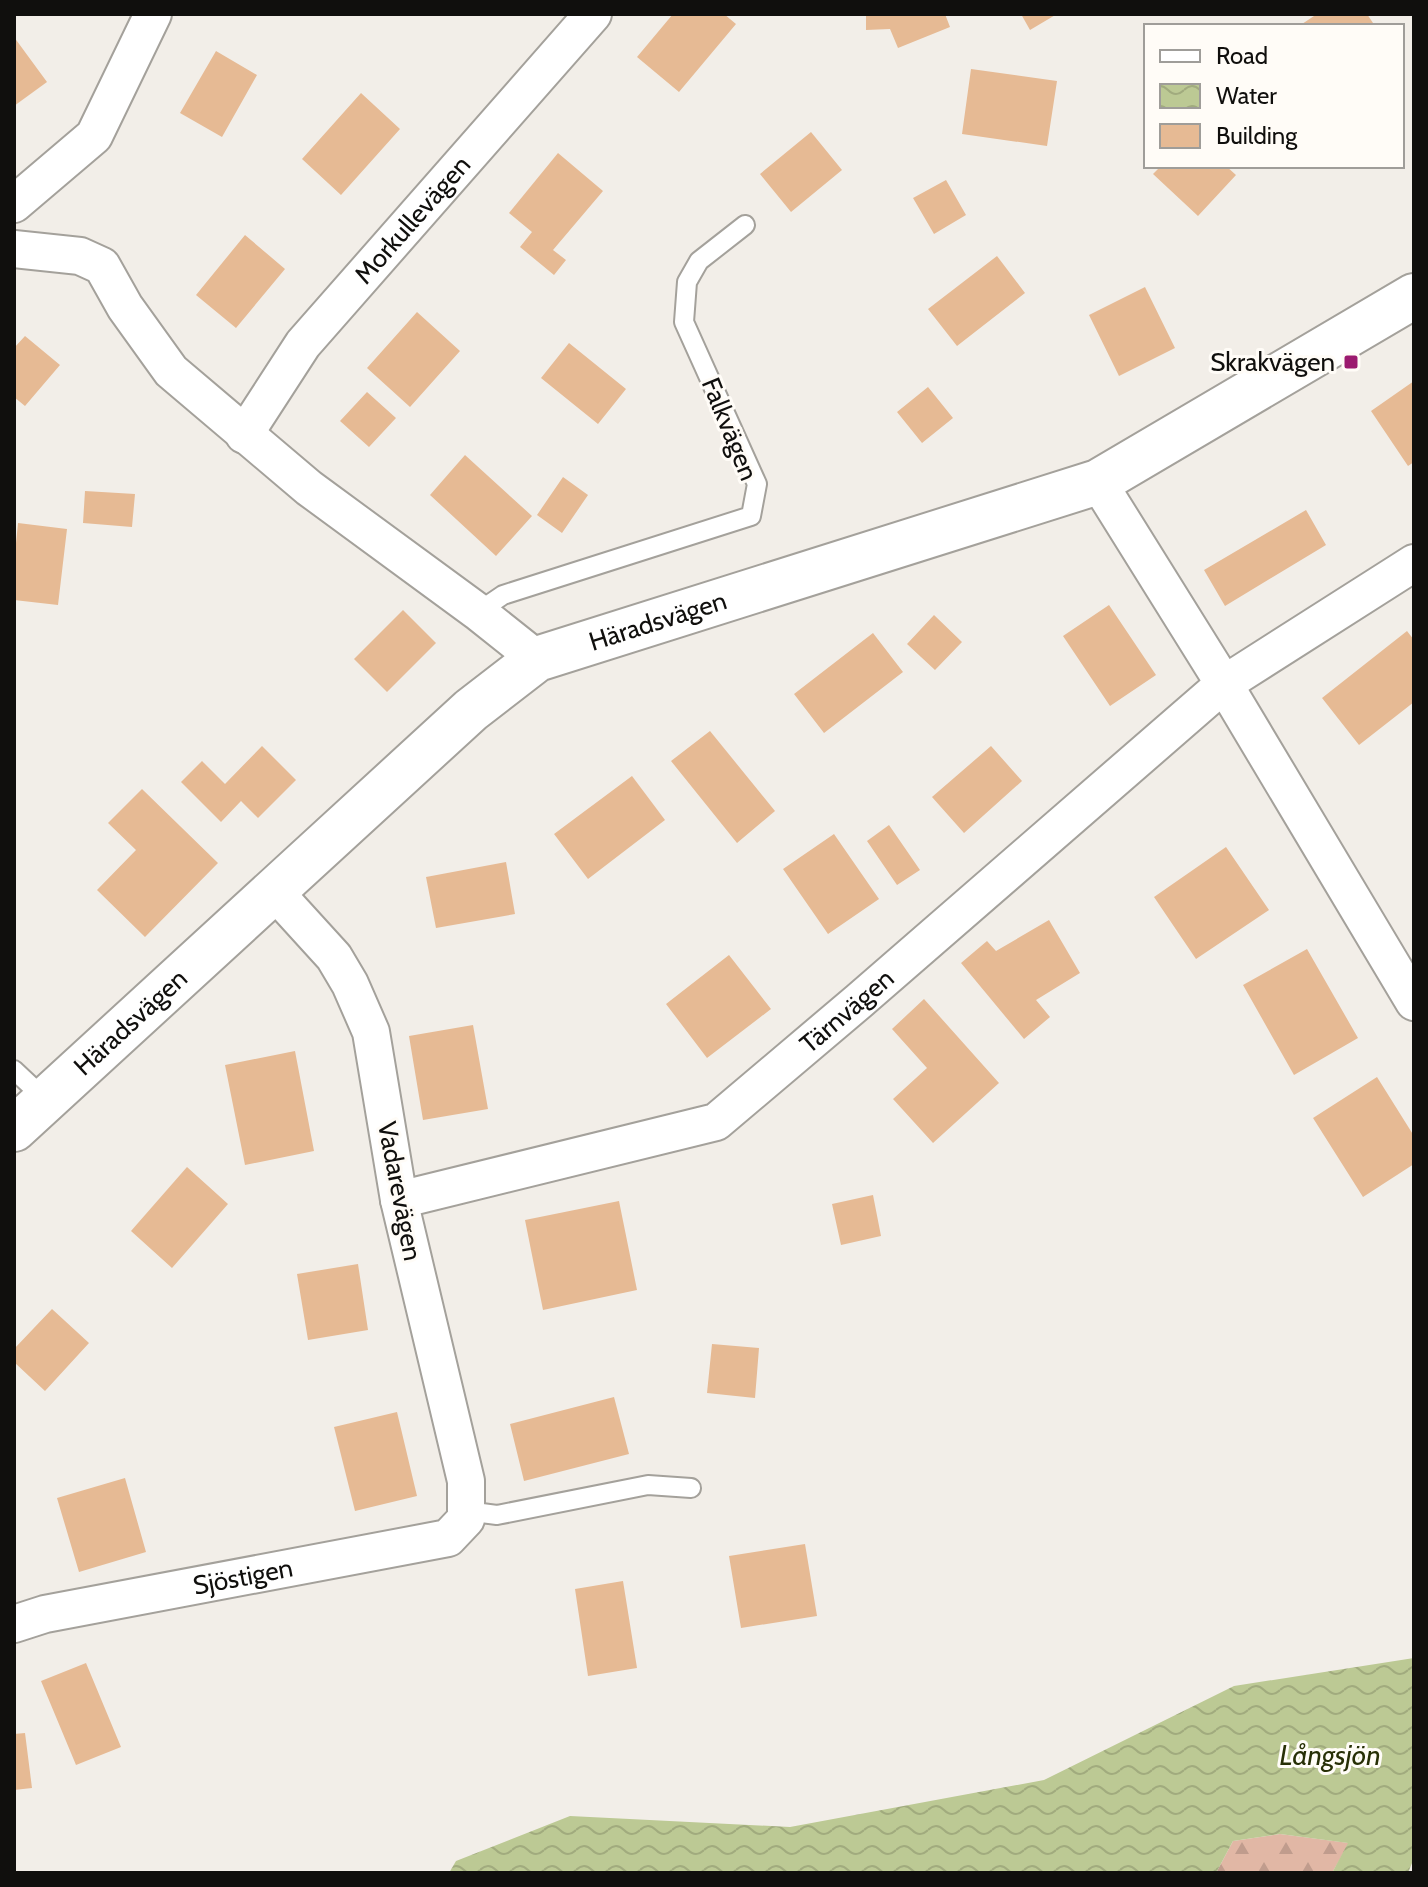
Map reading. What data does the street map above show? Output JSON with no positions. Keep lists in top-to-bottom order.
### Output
{
  "streets": {
    "street": [
      "Morkullevägen",
      "Häradsvägen",
      "Tärnvägen",
      "Vadarevägen",
      "Sjöstigen"
    ],
    "lane": ["Falkvägen"]
  },
  "crossings": [
    ["Häradsvägen", "Vadarevägen"],
    ["Tärnvägen", "Vadarevägen"],
    ["Vadarevägen", "Sjöstigen"]
  ],
  "water": ["Långsjön"],
  "places": {
    "transit": ["Skrakvägen"]
  },
  "legend": ["Road", "Water", "Building"]
}
